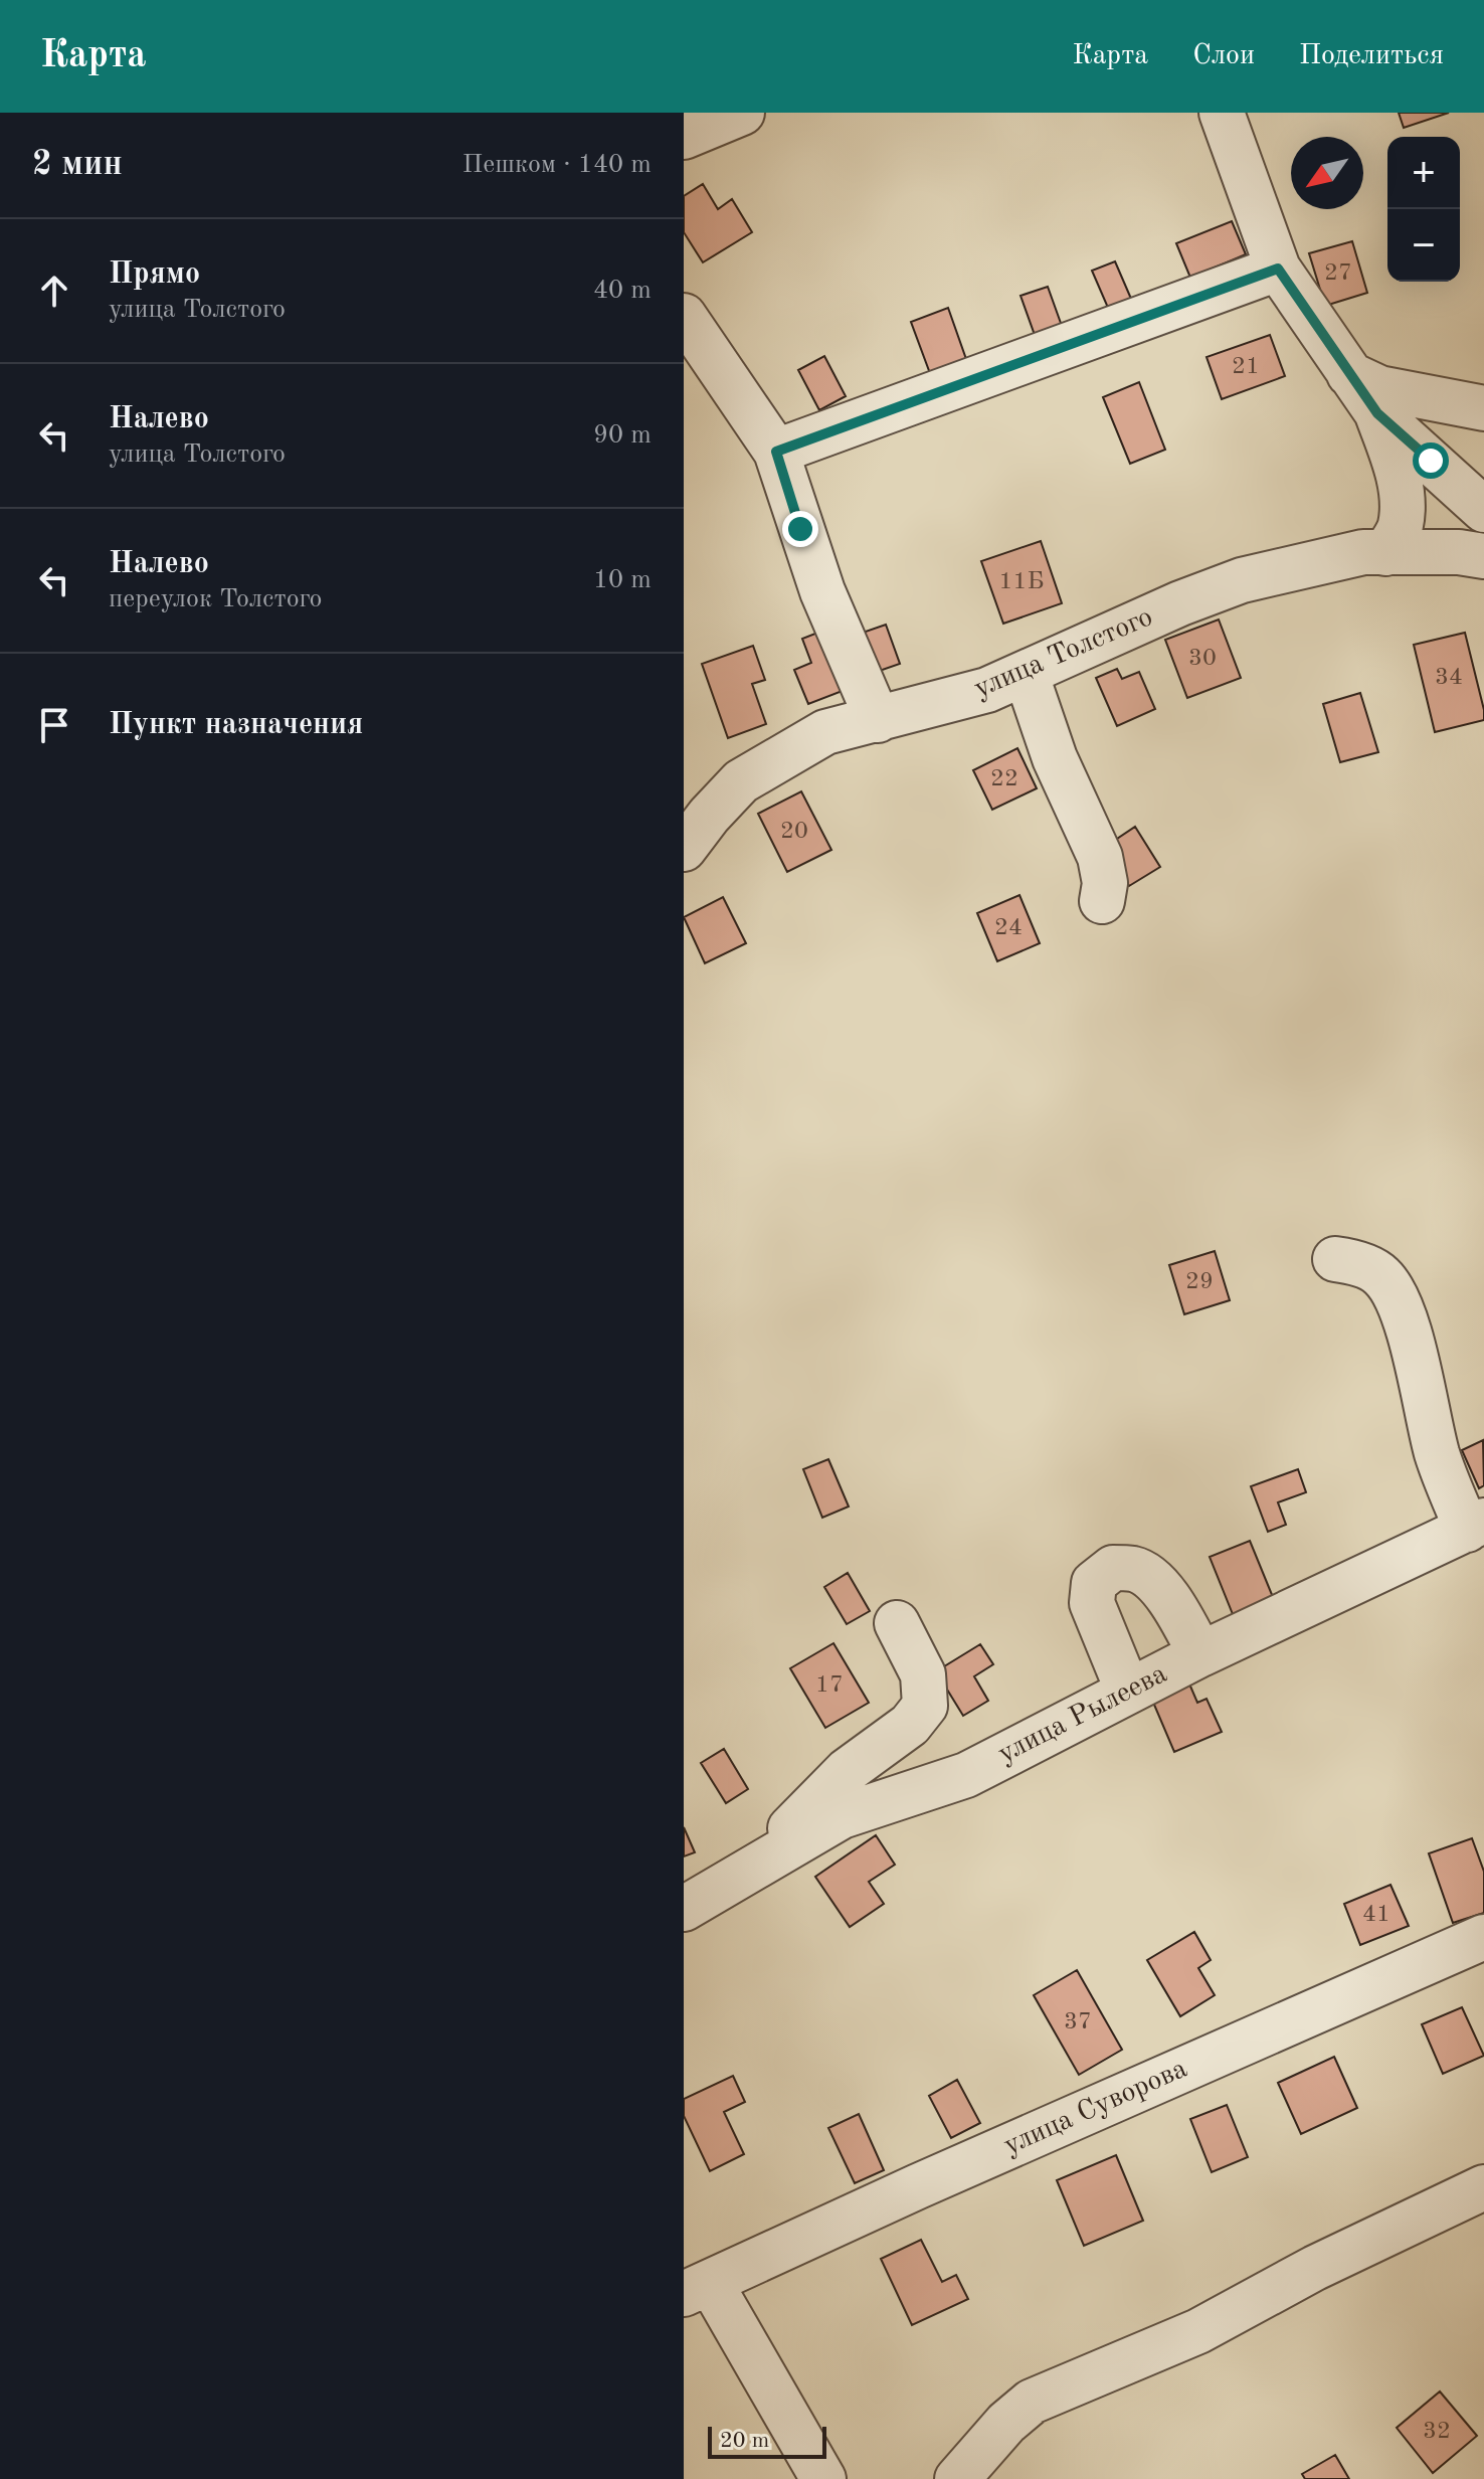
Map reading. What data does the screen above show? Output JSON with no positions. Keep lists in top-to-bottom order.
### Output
{
  "streets": {
    "street": ["улица Толстого", "улица Рылеева", "улица Суворова"]
  },
  "house_numbers": [
    "27",
    "21",
    "11Б",
    "30",
    "34",
    "22",
    "20",
    "24",
    "29",
    "17",
    "41",
    "37",
    "32"
  ],
  "scale_bar": "20 m",
  "north": "bottom left",
  "page": {
    "header": "Карта",
    "nav": ["Карта", "Слои", "Поделиться"],
    "heading": ["2 мин", "Пешком · 140 m"],
    "map_buttons": ["+", "−"],
    "list": [
      ["Прямо", "улица Толстого", "40 m"],
      ["Налево", "улица Толстого", "90 m"],
      ["Налево", "переулок Толстого", "10 m"],
      "Пункт назначения"
    ],
    "scale": "20 m"
  }
}
